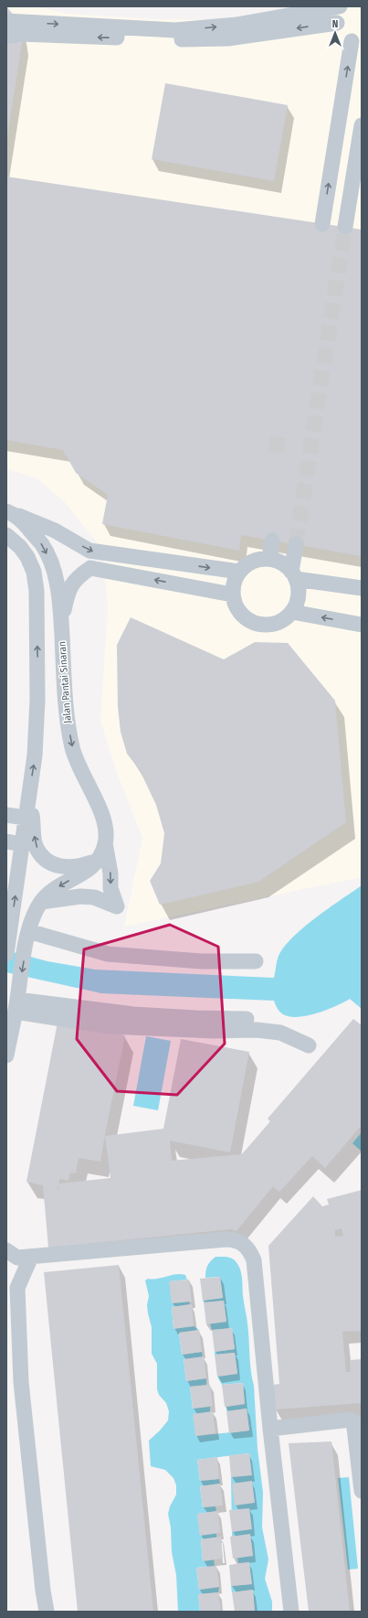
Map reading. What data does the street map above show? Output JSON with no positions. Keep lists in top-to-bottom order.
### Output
{
  "streets": {
    "street": ["Jalan Pantai Sinaran"]
  },
  "north": "top"
}
